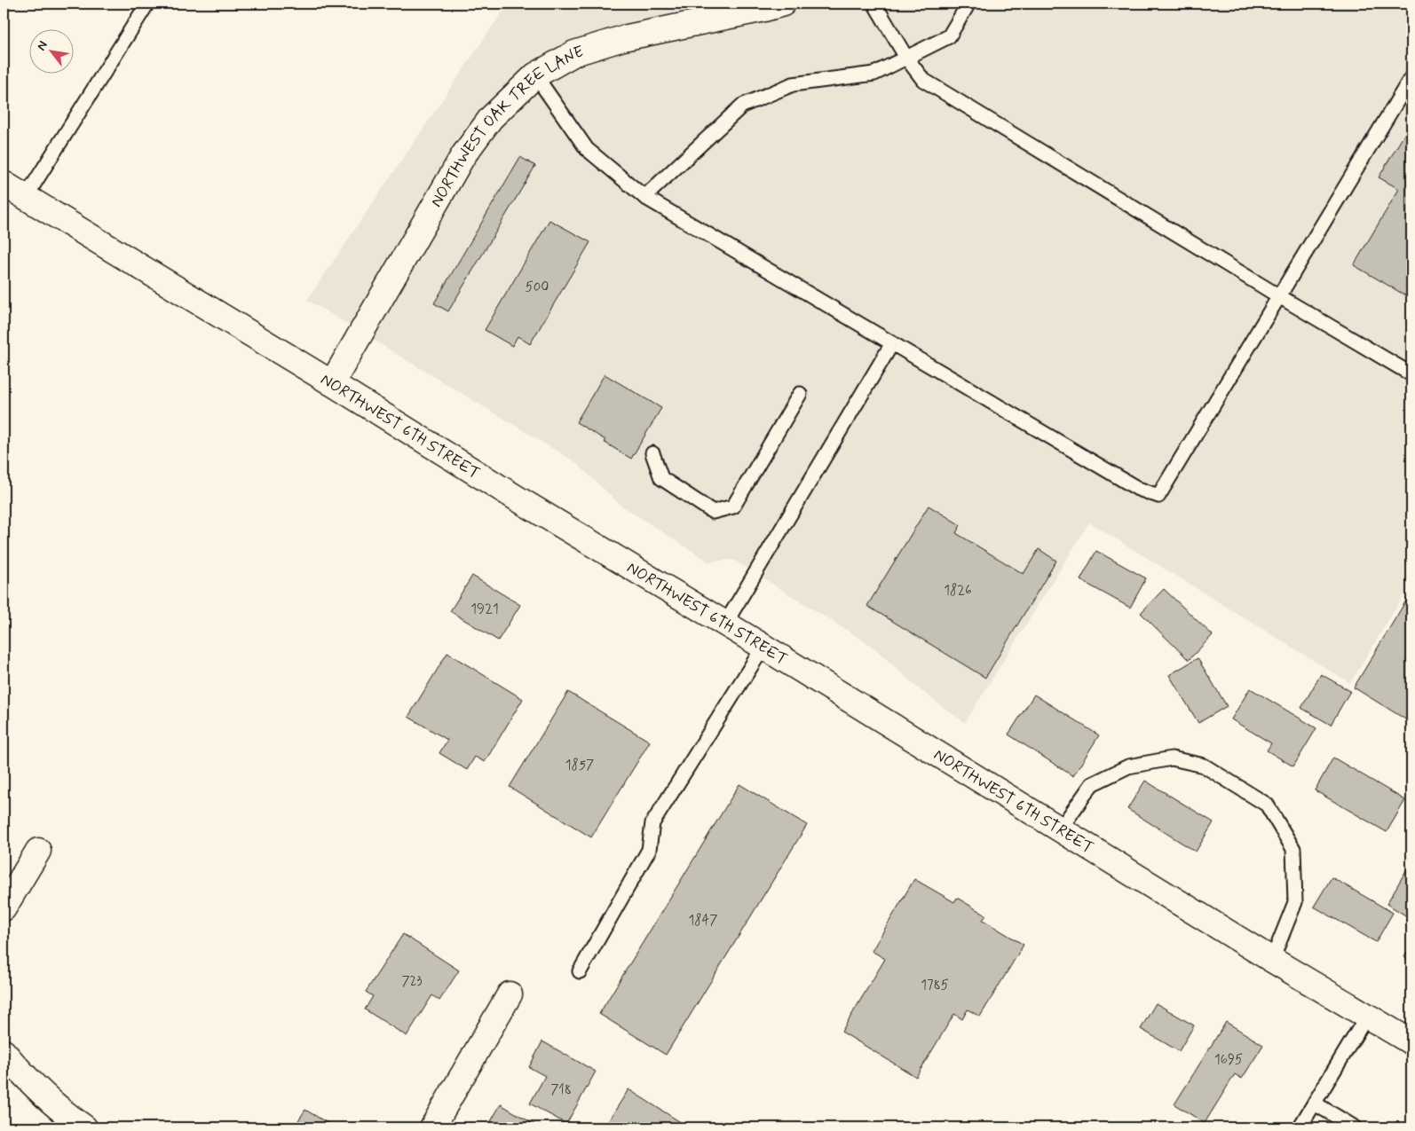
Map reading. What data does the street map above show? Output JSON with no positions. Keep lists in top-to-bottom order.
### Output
{
  "streets": {
    "main road": ["NORTHWEST OAK TREE LANE", "NORTHWEST 6TH STREET"]
  },
  "crossings": [
    ["NORTHWEST OAK TREE LANE", "NORTHWEST 6TH STREET"]
  ],
  "house_numbers": [
    "500",
    "1826",
    "1921",
    "1857",
    "1847",
    "723",
    "1785",
    "1695",
    "718"
  ],
  "north": "top left"
}
